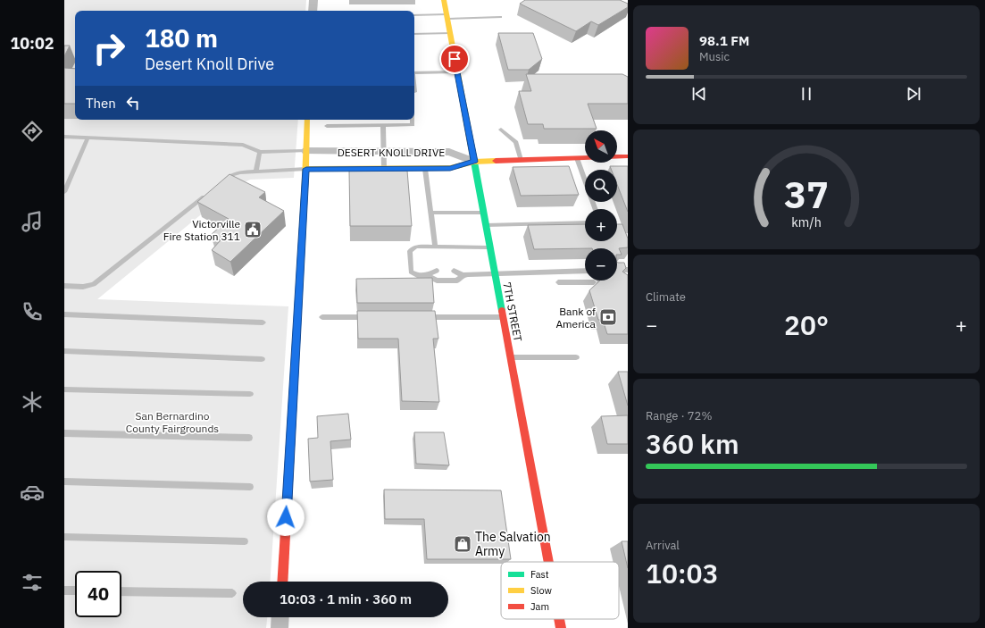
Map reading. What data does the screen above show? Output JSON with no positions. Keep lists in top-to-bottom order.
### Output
{
  "streets": {
    "street": ["DESERT KNOLL DRIVE", "7TH STREET"]
  },
  "crossings": [
    ["DESERT KNOLL DRIVE", "7TH STREET"]
  ],
  "parks": ["San Bernardino County Fairgrounds"],
  "places": {
    "public building": ["Victorville Fire Station 311"],
    "bank": ["Bank of America"],
    "shop": ["The Salvation Army"]
  },
  "legend": ["Fast", "Slow", "Jam"],
  "north": "top left",
  "page": {
    "tabs": "10:02",
    "turn": ["180 m", "Desert Knoll Drive"],
    "song": ["98.1 FM", "Music"],
    "then": "Then",
    "map_buttons": ["+", "−"],
    "tile": [
      "Climate",
      ["Range · 72%", "360 km"],
      ["Arrival", "10:03"]
    ],
    "heat": ["−", "20°", "+"],
    "limit": "40",
    "trip": "10:03 · 1 min · 360 m",
    "gauge": ["37", "km/h"]
  }
}
